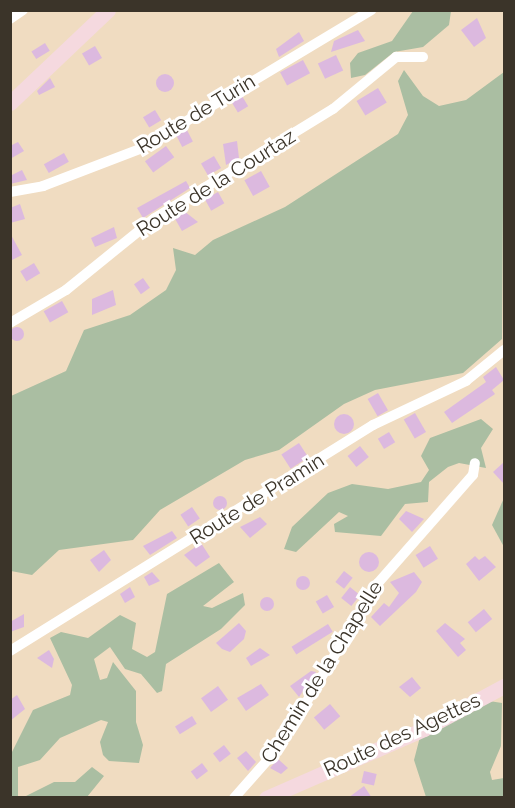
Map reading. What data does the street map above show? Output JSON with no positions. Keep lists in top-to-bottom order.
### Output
{
  "streets": {
    "street": [
      "Route de Turin",
      "Route de la Courtaz",
      "Route de Pramin",
      "Chemin de la Chapelle",
      "Route des Agettes"
    ]
  }
}
